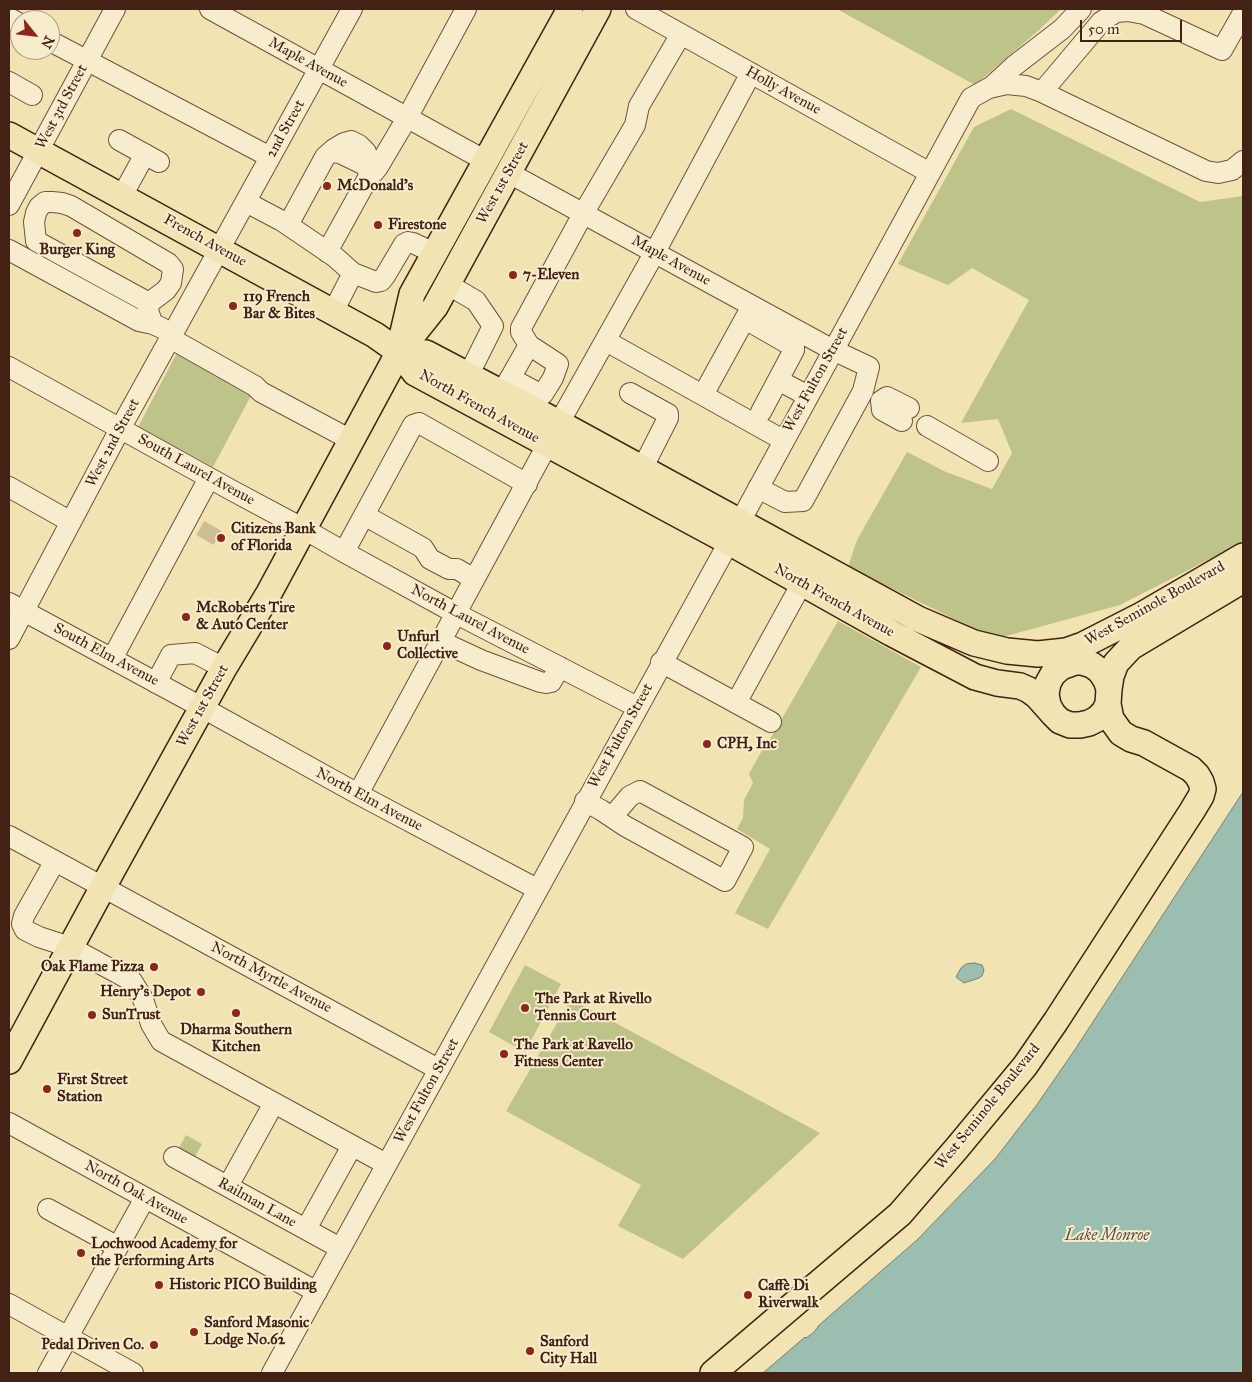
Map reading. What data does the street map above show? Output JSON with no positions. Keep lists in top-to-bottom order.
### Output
{
  "streets": {
    "main road": [
      "West 1st Street",
      "French Avenue",
      "North French Avenue",
      "West Seminole Boulevard"
    ],
    "street": [
      "Maple Avenue",
      "Holly Avenue",
      "West 3rd Street",
      "2nd Street",
      "West Fulton Street",
      "West 2nd Street",
      "South Laurel Avenue",
      "North Laurel Avenue",
      "South Elm Avenue",
      "North Elm Avenue",
      "North Myrtle Avenue",
      "North Oak Avenue",
      "Railman Lane"
    ]
  },
  "crossings": [
    ["Maple Avenue", "2nd Street"],
    ["Maple Avenue", "West 1st Street"],
    ["Maple Avenue", "West Fulton Street"],
    ["Holly Avenue", "West Fulton Street"],
    ["West 3rd Street", "French Avenue"],
    ["2nd Street", "French Avenue"],
    ["2nd Street", "West 2nd Street"],
    ["West 1st Street", "French Avenue"],
    ["West 1st Street", "North French Avenue"],
    ["West 1st Street", "South Laurel Avenue"],
    ["West 1st Street", "North Laurel Avenue"],
    ["West 1st Street", "South Elm Avenue"],
    ["West 1st Street", "North Elm Avenue"],
    ["West 1st Street", "North Myrtle Avenue"],
    ["French Avenue", "North French Avenue"],
    ["French Avenue", "West 2nd Street"],
    ["West Fulton Street", "North French Avenue"],
    ["West Fulton Street", "North Laurel Avenue"],
    ["West Fulton Street", "North Elm Avenue"],
    ["West Fulton Street", "North Myrtle Avenue"],
    ["West Fulton Street", "North Oak Avenue"],
    ["West Fulton Street", "Railman Lane"],
    ["North French Avenue", "West Seminole Boulevard"],
    ["West 2nd Street", "South Laurel Avenue"],
    ["West 2nd Street", "South Elm Avenue"],
    ["South Laurel Avenue", "North Laurel Avenue"],
    ["South Elm Avenue", "North Elm Avenue"]
  ],
  "water": ["Lake Monroe"],
  "places": [
    "McDonald's",
    "Firestone",
    "Burger King",
    "7-Eleven",
    "119 French Bar & Bites",
    "Citizens Bank of Florida",
    "McRoberts Tire & Auto Center",
    "Unfurl Collective",
    "CPH, Inc",
    "Oak Flame Pizza",
    "Henry's Depot",
    "The Park at Rivello Tennis Court",
    "Dharma Southern Kitchen",
    "SunTrust",
    "The Park at Ravello Fitness Center",
    "First Street Station",
    "Lochwood Academy for the Performing Arts",
    "Historic PICO Building",
    "Caffè Di Riverwalk",
    "Sanford Masonic Lodge No.62",
    "Pedal Driven Co.",
    "Sanford City Hall"
  ],
  "scale_bar": "50 m",
  "north": "bottom right"
}
